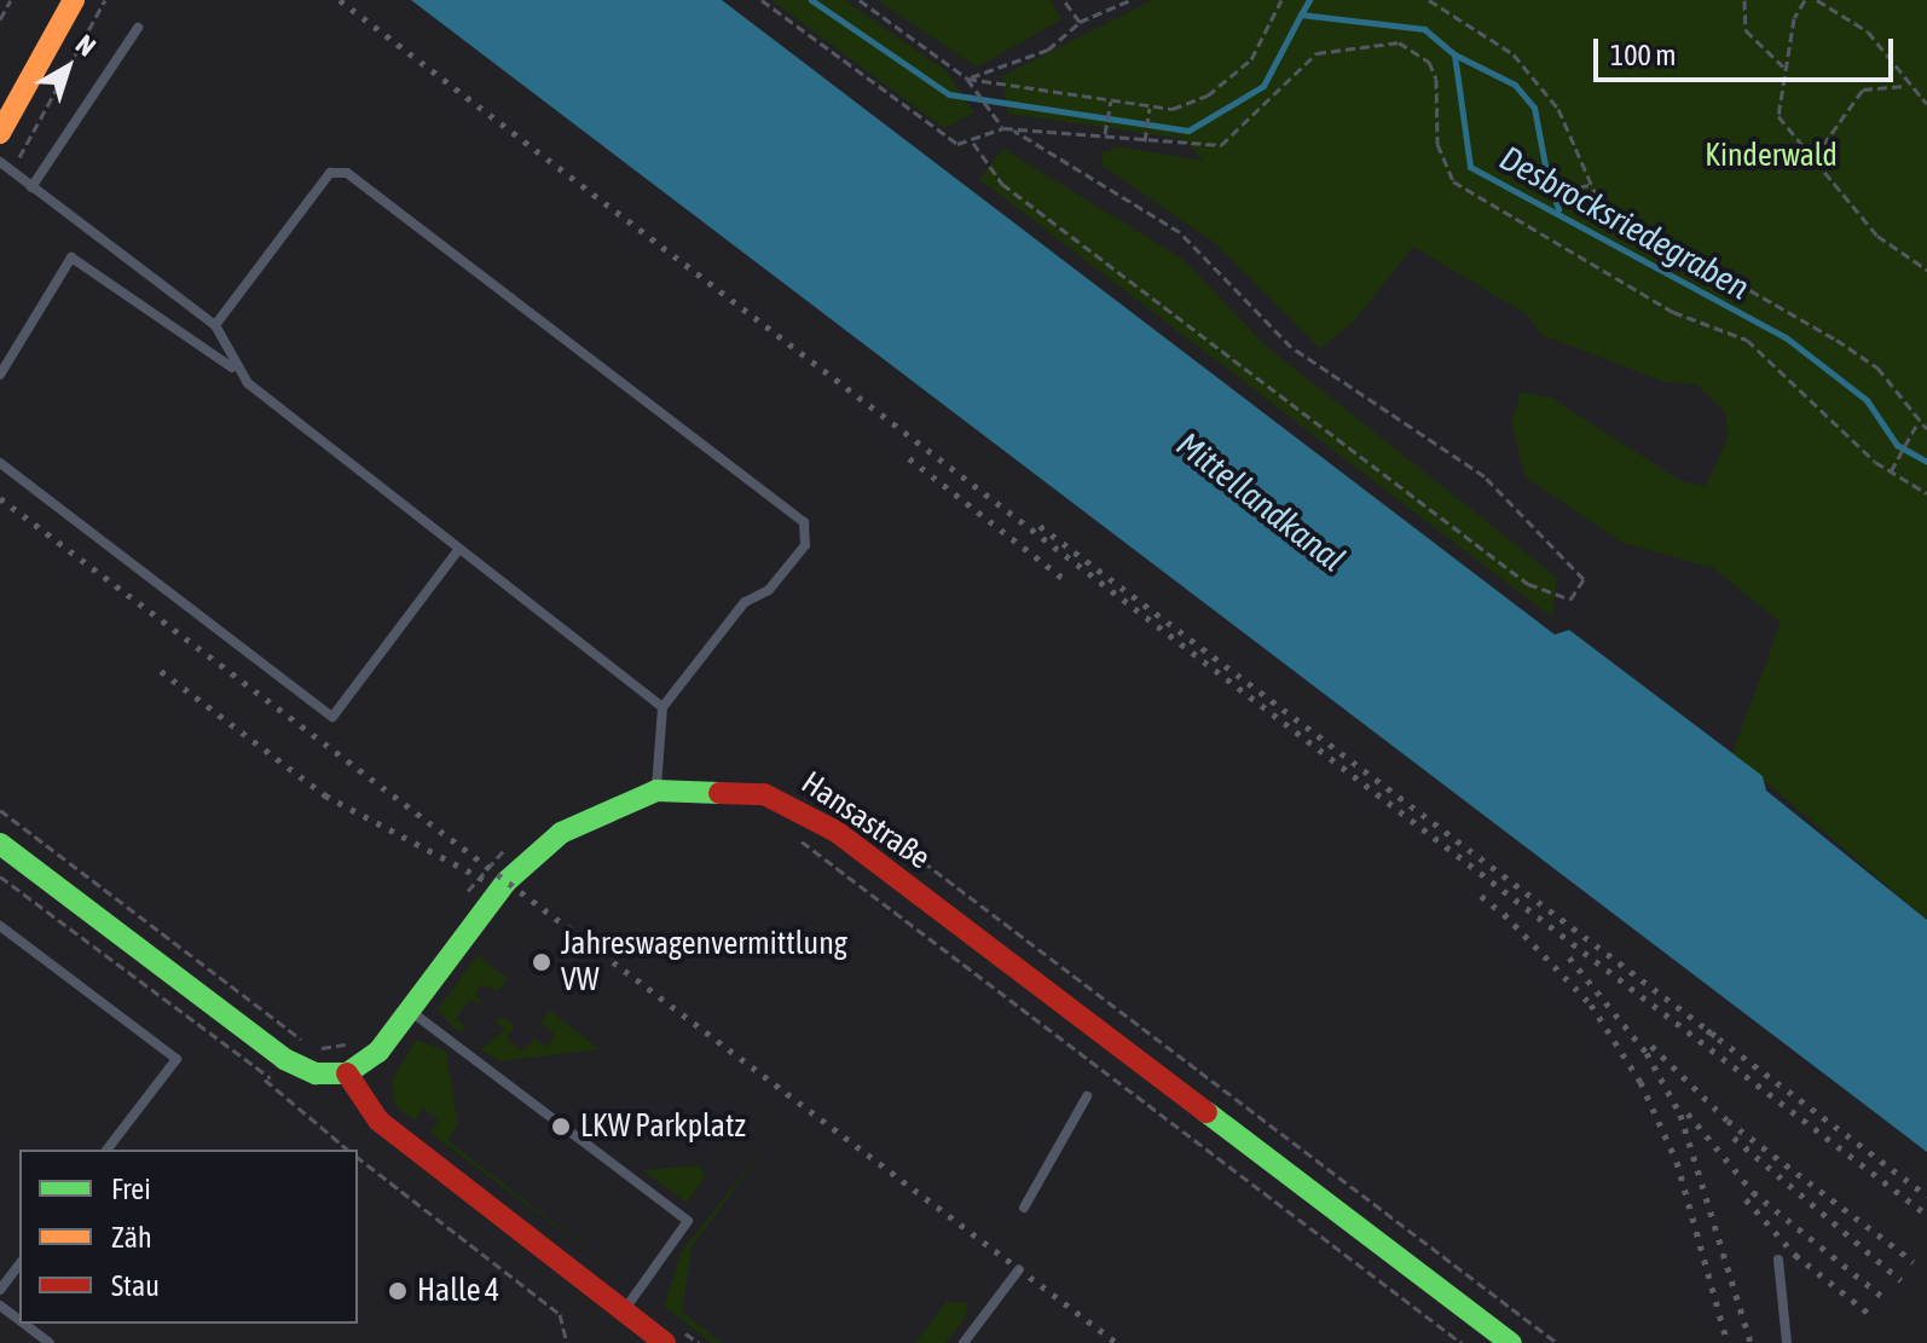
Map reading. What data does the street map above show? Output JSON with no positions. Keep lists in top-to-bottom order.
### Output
{
  "streets": {
    "street": ["Hansastraße"]
  },
  "water": ["Desbrocksriedegraben", "Mittellandkanal"],
  "parks": ["Kinderwald"],
  "places": ["Jahreswagenvermittlung VW", "LKW Parkplatz", "Halle 4"],
  "legend": ["Frei", "Zäh", "Stau"],
  "scale_bar": "100 m",
  "north": "top right"
}
